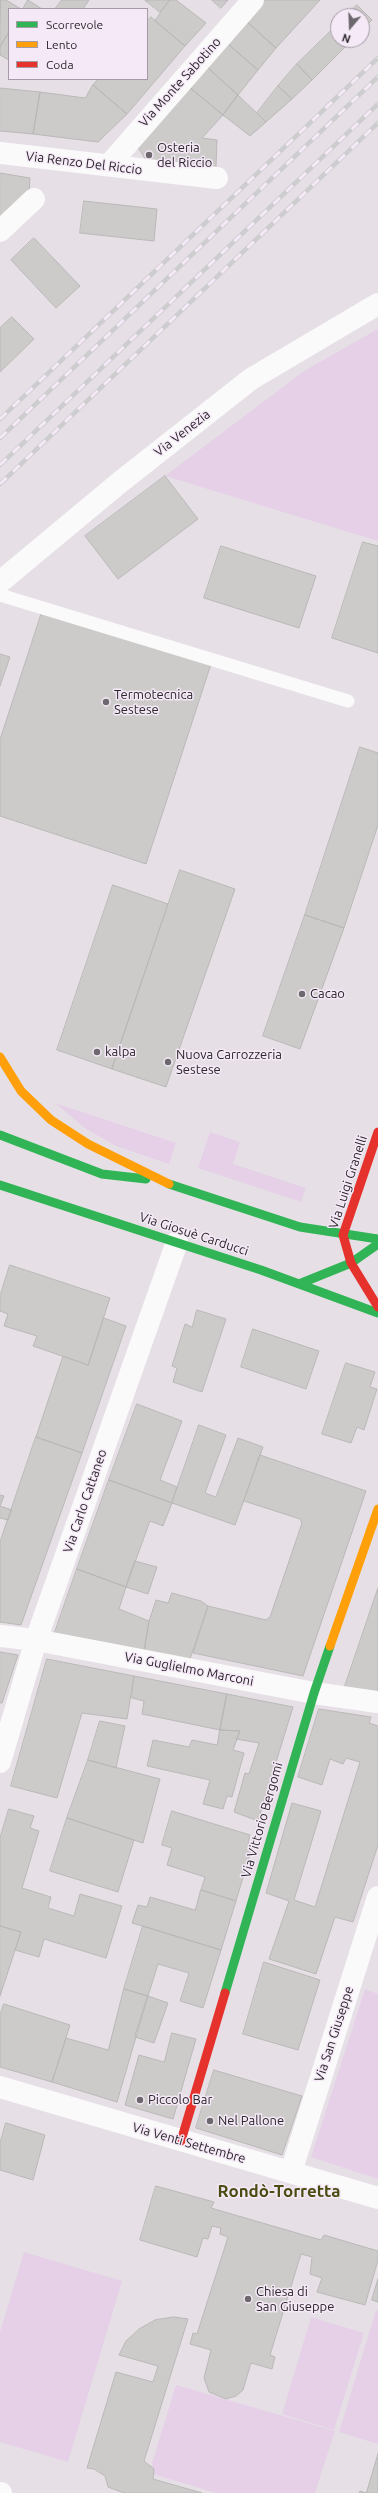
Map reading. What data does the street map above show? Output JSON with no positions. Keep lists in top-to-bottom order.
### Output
{
  "streets": {
    "main road": ["Via Luigi Granelli", "Via Giosuè Carducci", "Via Vittorio Bergomi"],
    "street": [
      "Via Monte Sabotino",
      "Via Renzo Del Riccio",
      "Via Venezia",
      "Via Carlo Cattaneo",
      "Via Guglielmo Marconi",
      "Via San Giuseppe",
      "Via Venti Settembre"
    ]
  },
  "crossings": [
    ["Via Monte Sabotino", "Via Renzo Del Riccio"],
    ["Via Giosuè Carducci", "Via Carlo Cattaneo"],
    ["Via Carlo Cattaneo", "Via Guglielmo Marconi"],
    ["Via Guglielmo Marconi", "Via Vittorio Bergomi"],
    ["Via Vittorio Bergomi", "Via Venti Settembre"],
    ["Via San Giuseppe", "Via Venti Settembre"]
  ],
  "districts": ["Rondò-Torretta"],
  "places": [
    "Osteria del Riccio",
    "Termotecnica Sestese",
    "Cacao",
    "kalpa",
    "Nuova Carrozzeria Sestese",
    "Piccolo Bar",
    "Nel Pallone",
    "Chiesa di San Giuseppe"
  ],
  "legend": ["Scorrevole", "Lento", "Coda"],
  "north": "bottom"
}
